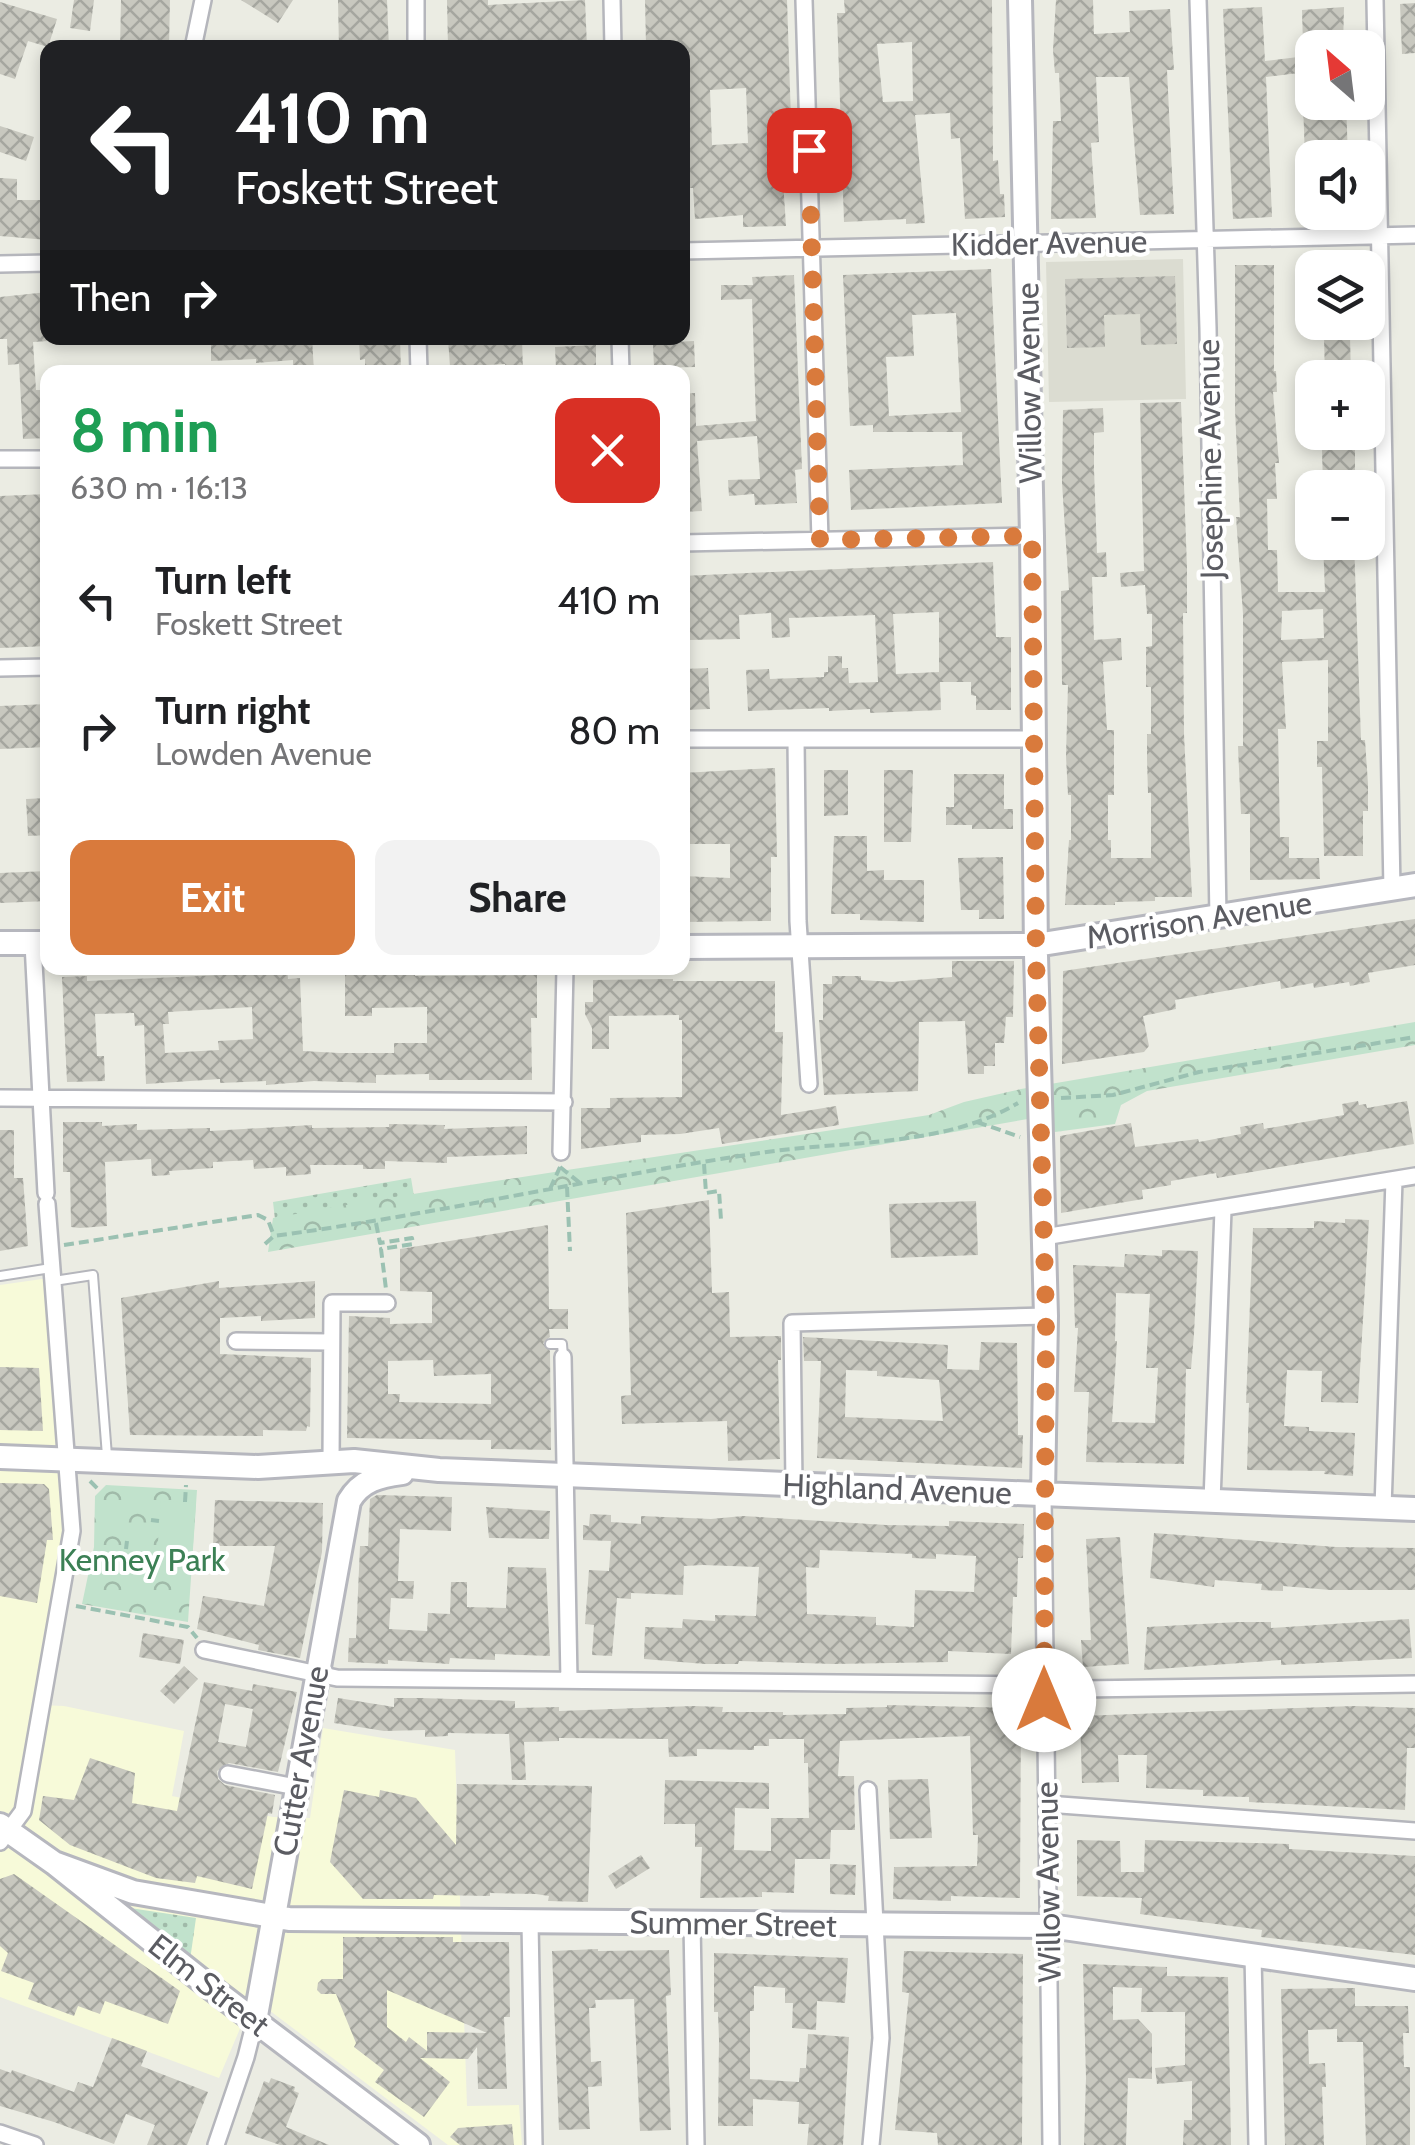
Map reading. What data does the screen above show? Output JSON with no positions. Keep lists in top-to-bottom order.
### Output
{
  "streets": {
    "main road": [
      "Willow Avenue",
      "Morrison Avenue",
      "Highland Avenue",
      "Cutter Avenue",
      "Summer Street",
      "Elm Street"
    ],
    "street": ["Kidder Avenue", "Josephine Avenue"]
  },
  "crossings": [
    ["Kidder Avenue", "Willow Avenue"],
    ["Kidder Avenue", "Josephine Avenue"],
    ["Willow Avenue", "Morrison Avenue"],
    ["Willow Avenue", "Highland Avenue"],
    ["Willow Avenue", "Summer Street"],
    ["Josephine Avenue", "Morrison Avenue"],
    ["Highland Avenue", "Cutter Avenue"],
    ["Cutter Avenue", "Summer Street"],
    ["Cutter Avenue", "Elm Street"],
    ["Summer Street", "Elm Street"]
  ],
  "parks": ["Kenney Park"],
  "north": "top left",
  "page": {
    "map_buttons": ["+", "−"],
    "turn": ["410 m", "Foskett Street"],
    "then": "Then",
    "heading": ["8 min", "630 m · 16:13"],
    "list": [
      {
        "name": "Turn left",
        "note": "Foskett Street",
        "value": "410 m"
      },
      {
        "name": "Turn right",
        "note": "Lowden Avenue",
        "value": "80 m"
      }
    ],
    "buttons": ["Exit", "Share"]
  }
}
